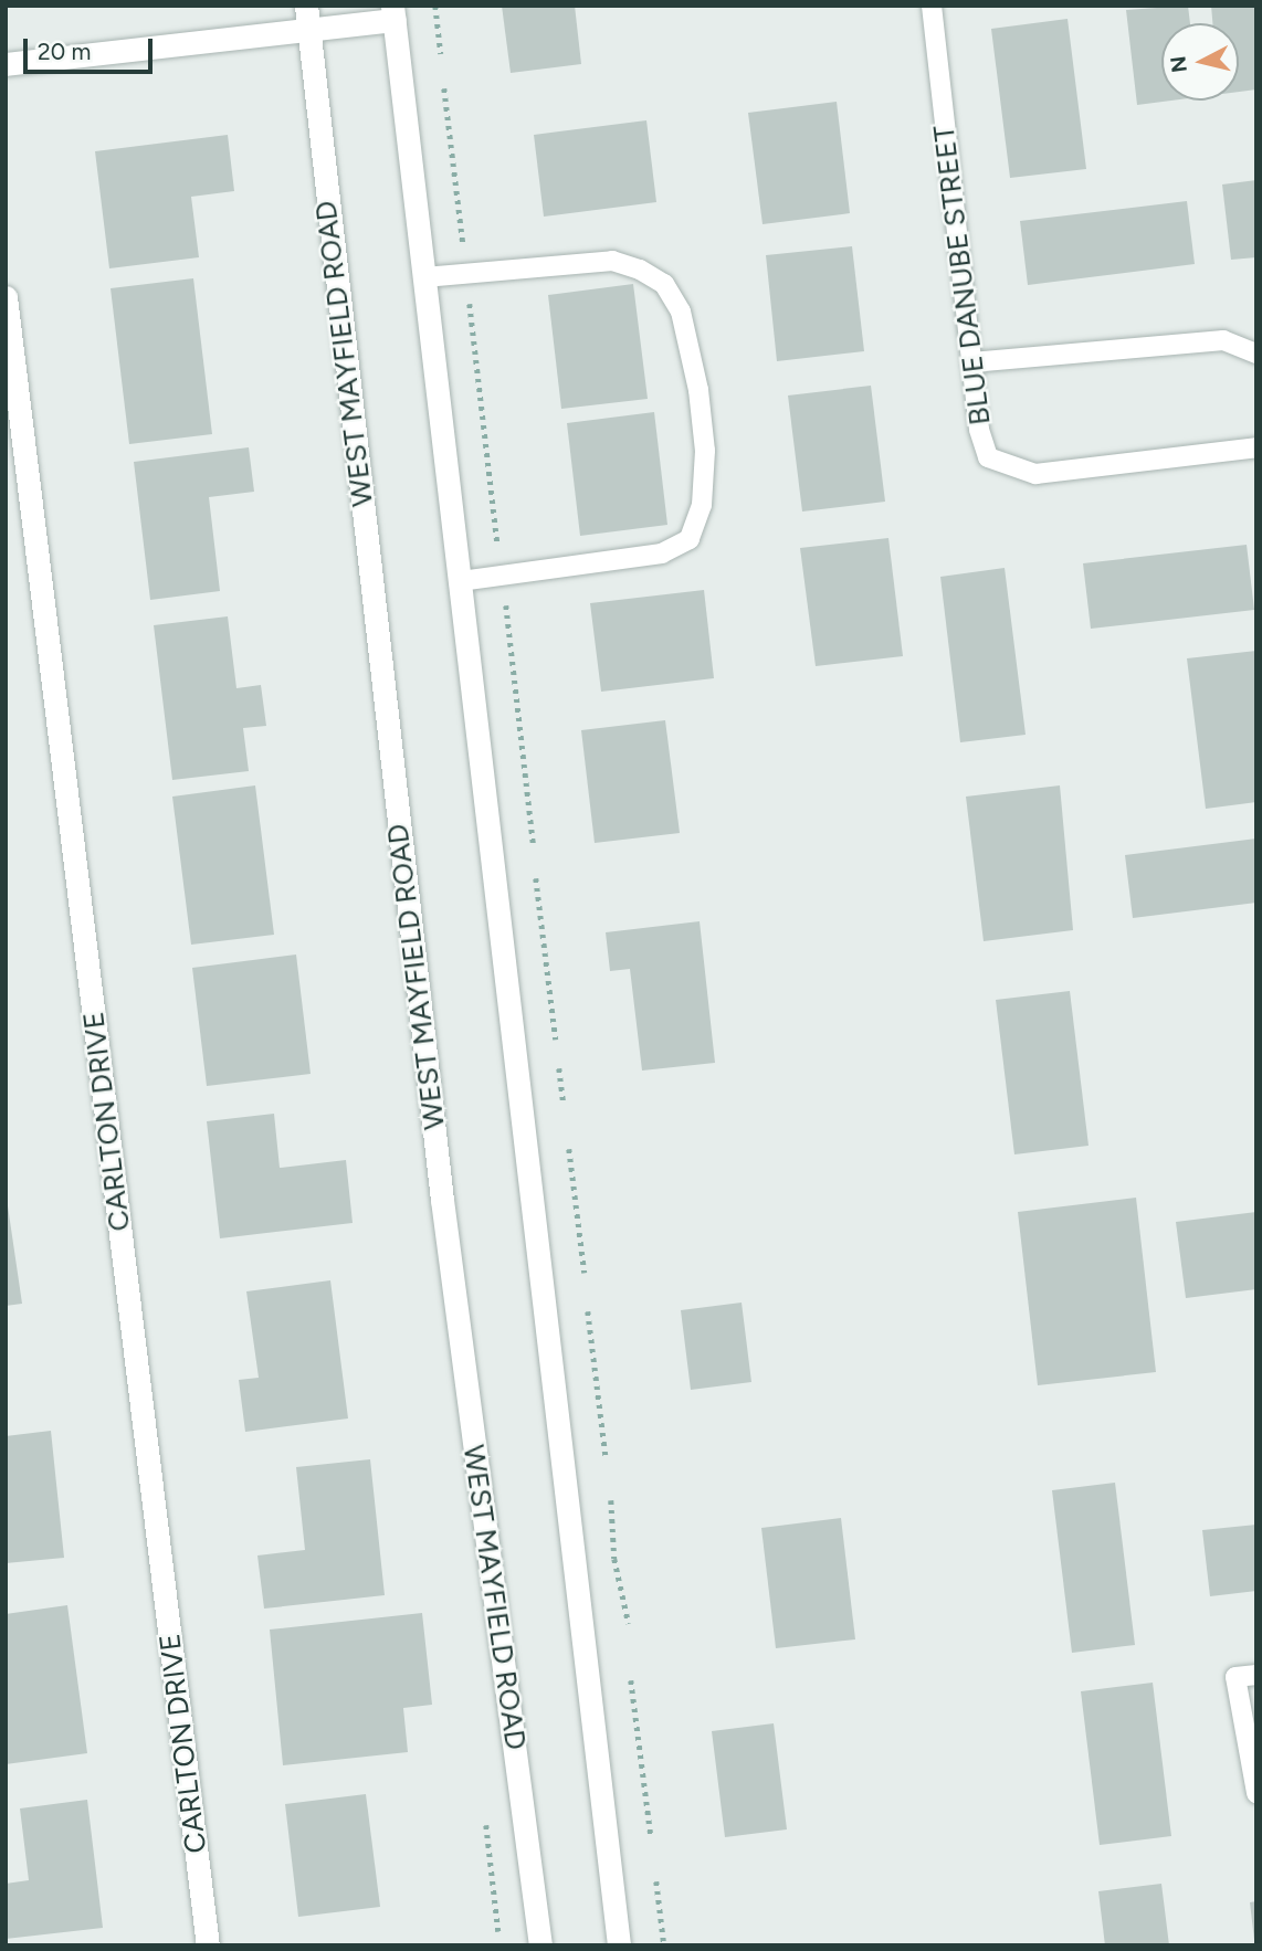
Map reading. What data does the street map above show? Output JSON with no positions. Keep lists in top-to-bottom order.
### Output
{
  "streets": {
    "main road": ["WEST MAYFIELD ROAD", "CARLTON DRIVE"],
    "lane": ["BLUE DANUBE STREET"]
  },
  "scale_bar": "20 m",
  "north": "left"
}
